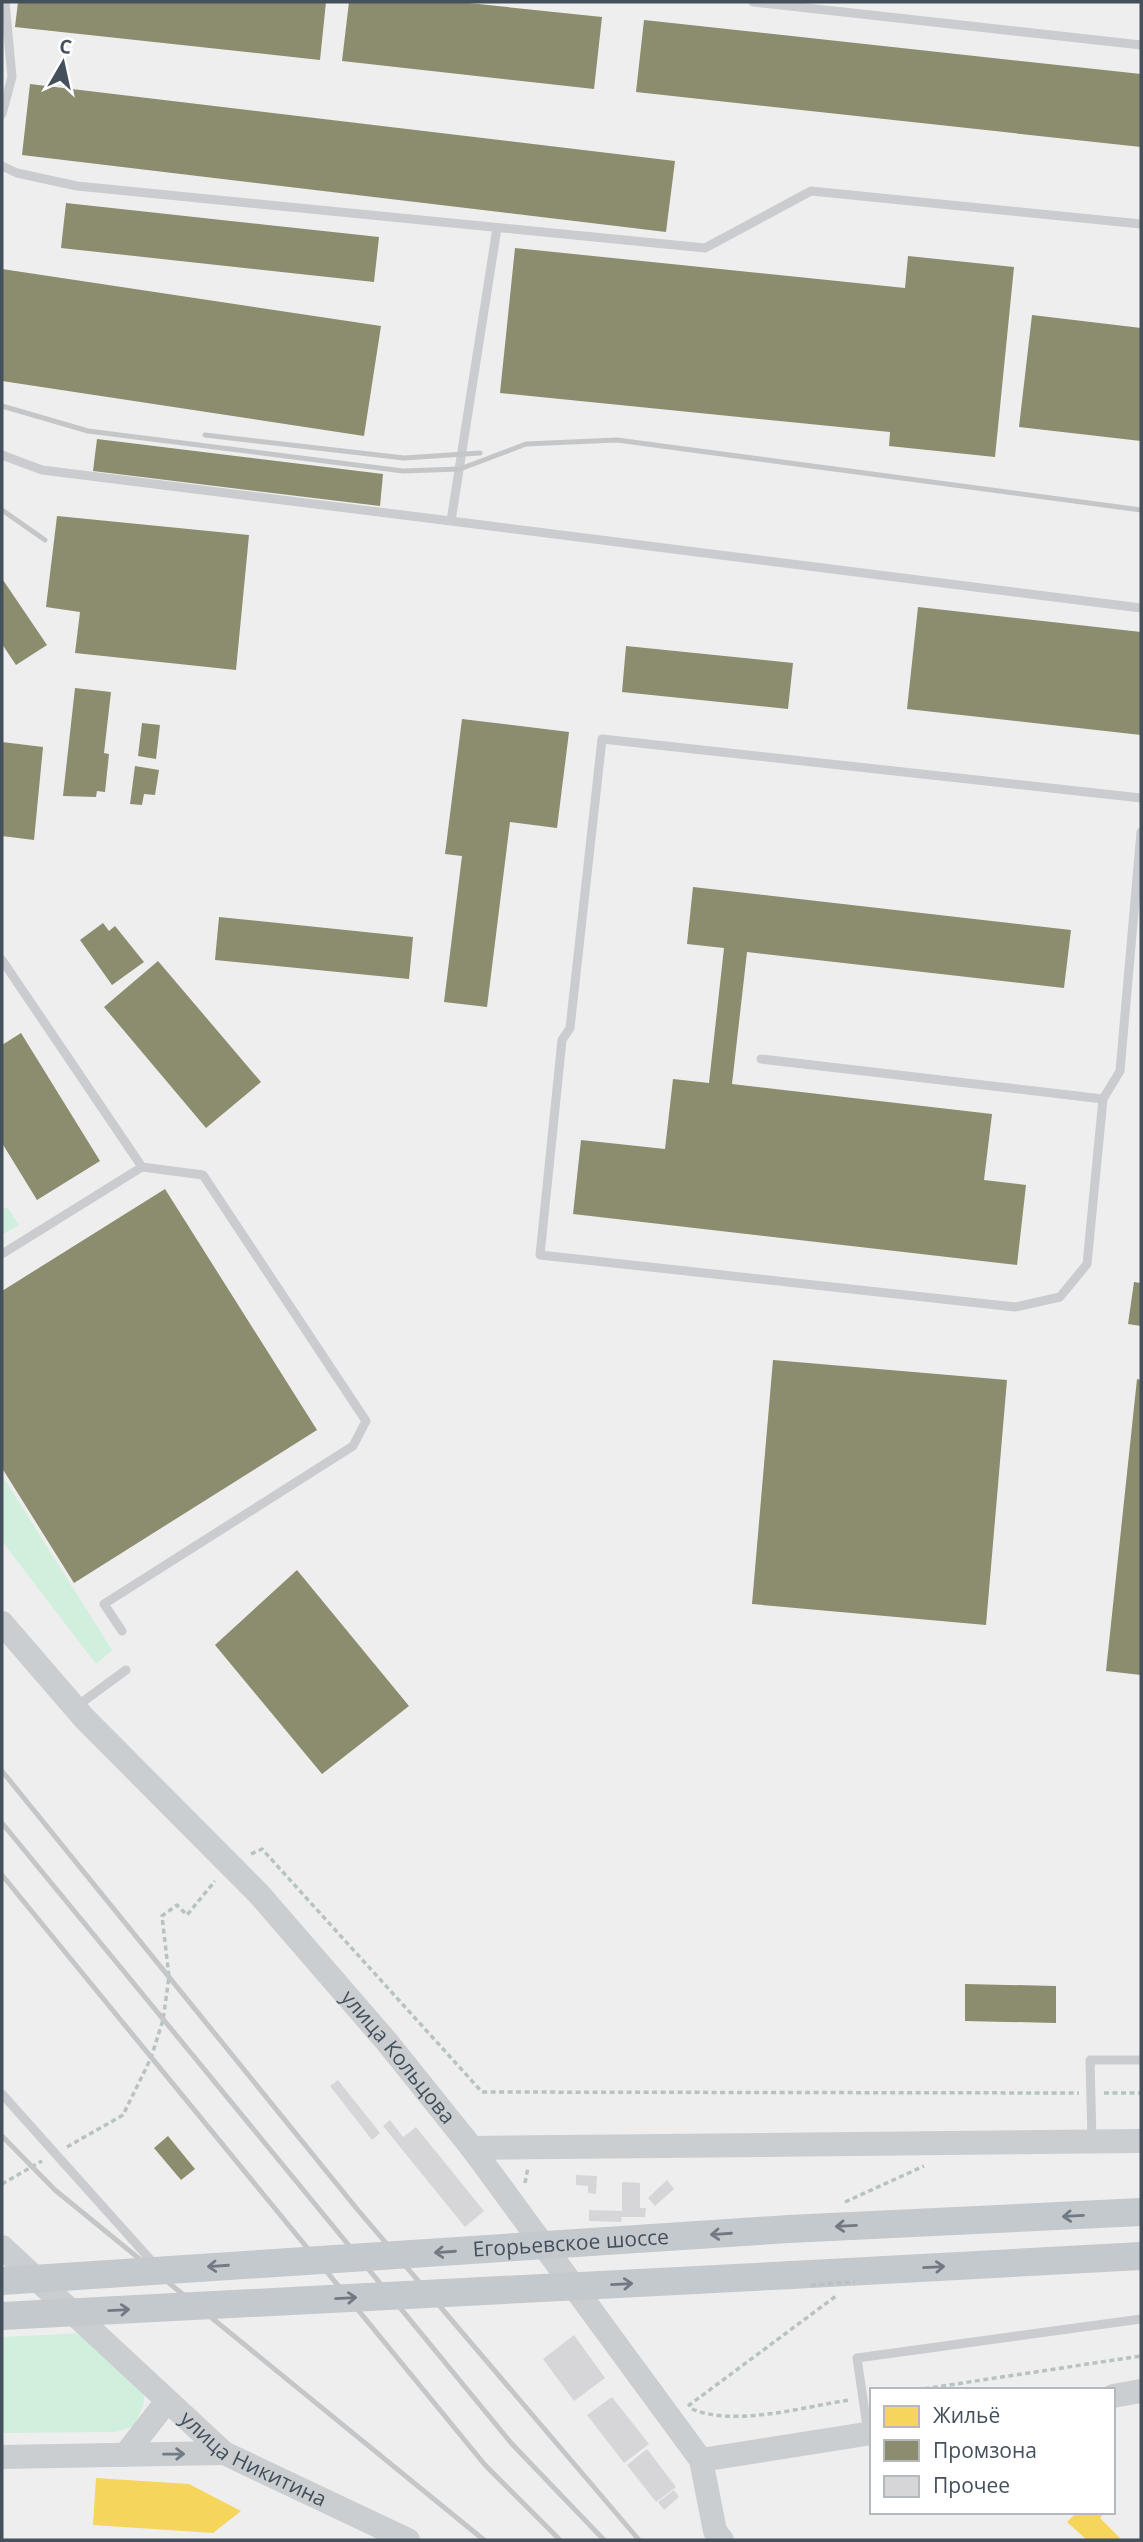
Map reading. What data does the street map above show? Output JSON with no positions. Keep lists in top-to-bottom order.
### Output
{
  "streets": {
    "main road": ["Егорьевское шоссе"],
    "street": ["улица Кольцова", "улица Никитина"]
  },
  "legend": ["Жильё", "Промзона", "Прочее"],
  "north": "top"
}
